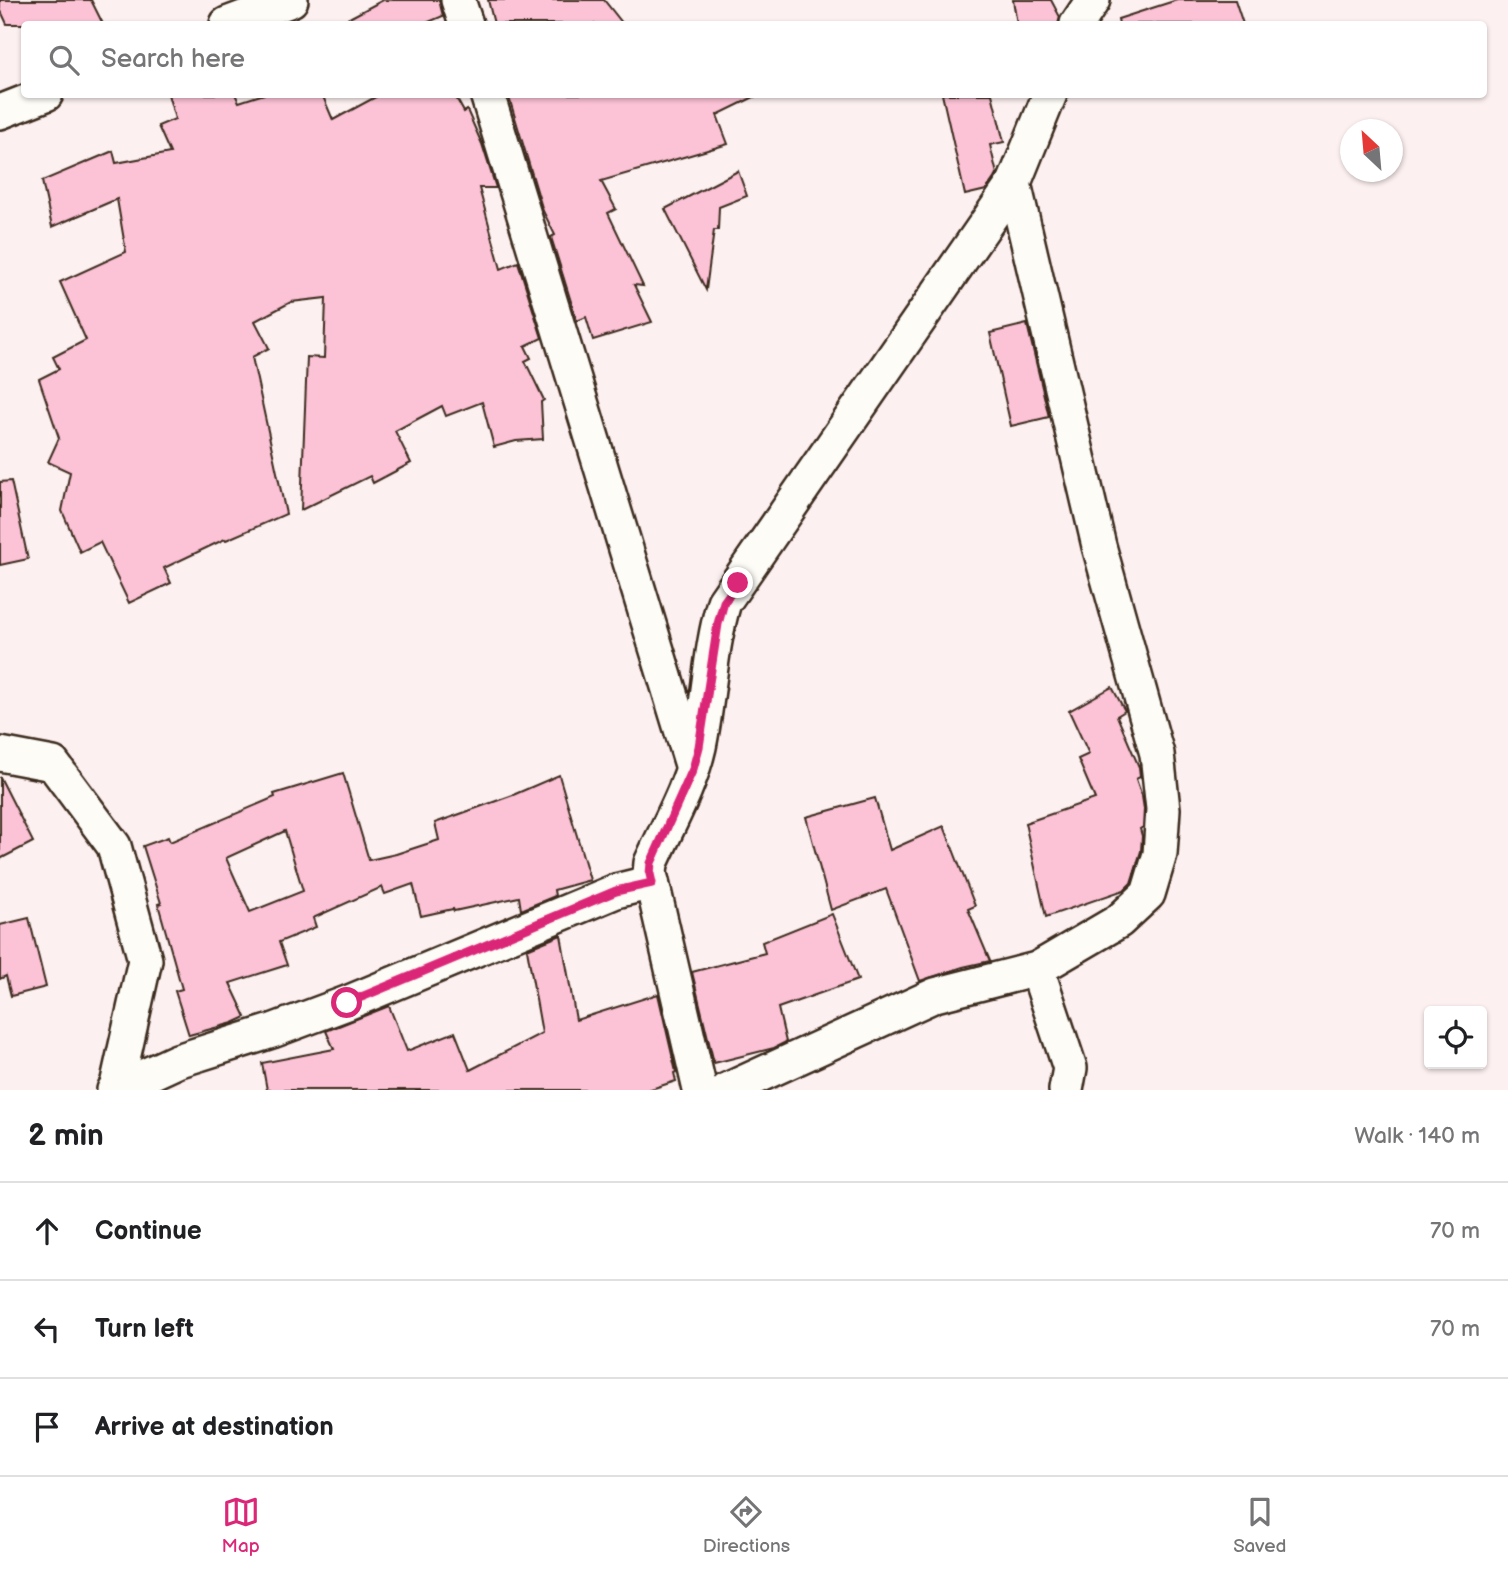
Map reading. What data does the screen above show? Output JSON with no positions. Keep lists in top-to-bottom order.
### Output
{
  "north": "top left",
  "page": {
    "search": "Search here",
    "heading": ["2 min", "Walk · 140 m"],
    "list": [
      ["Continue", "70 m"],
      ["Turn left", "70 m"],
      "Arrive at destination"
    ],
    "nav": ["Map", "Directions", "Saved"]
  }
}
